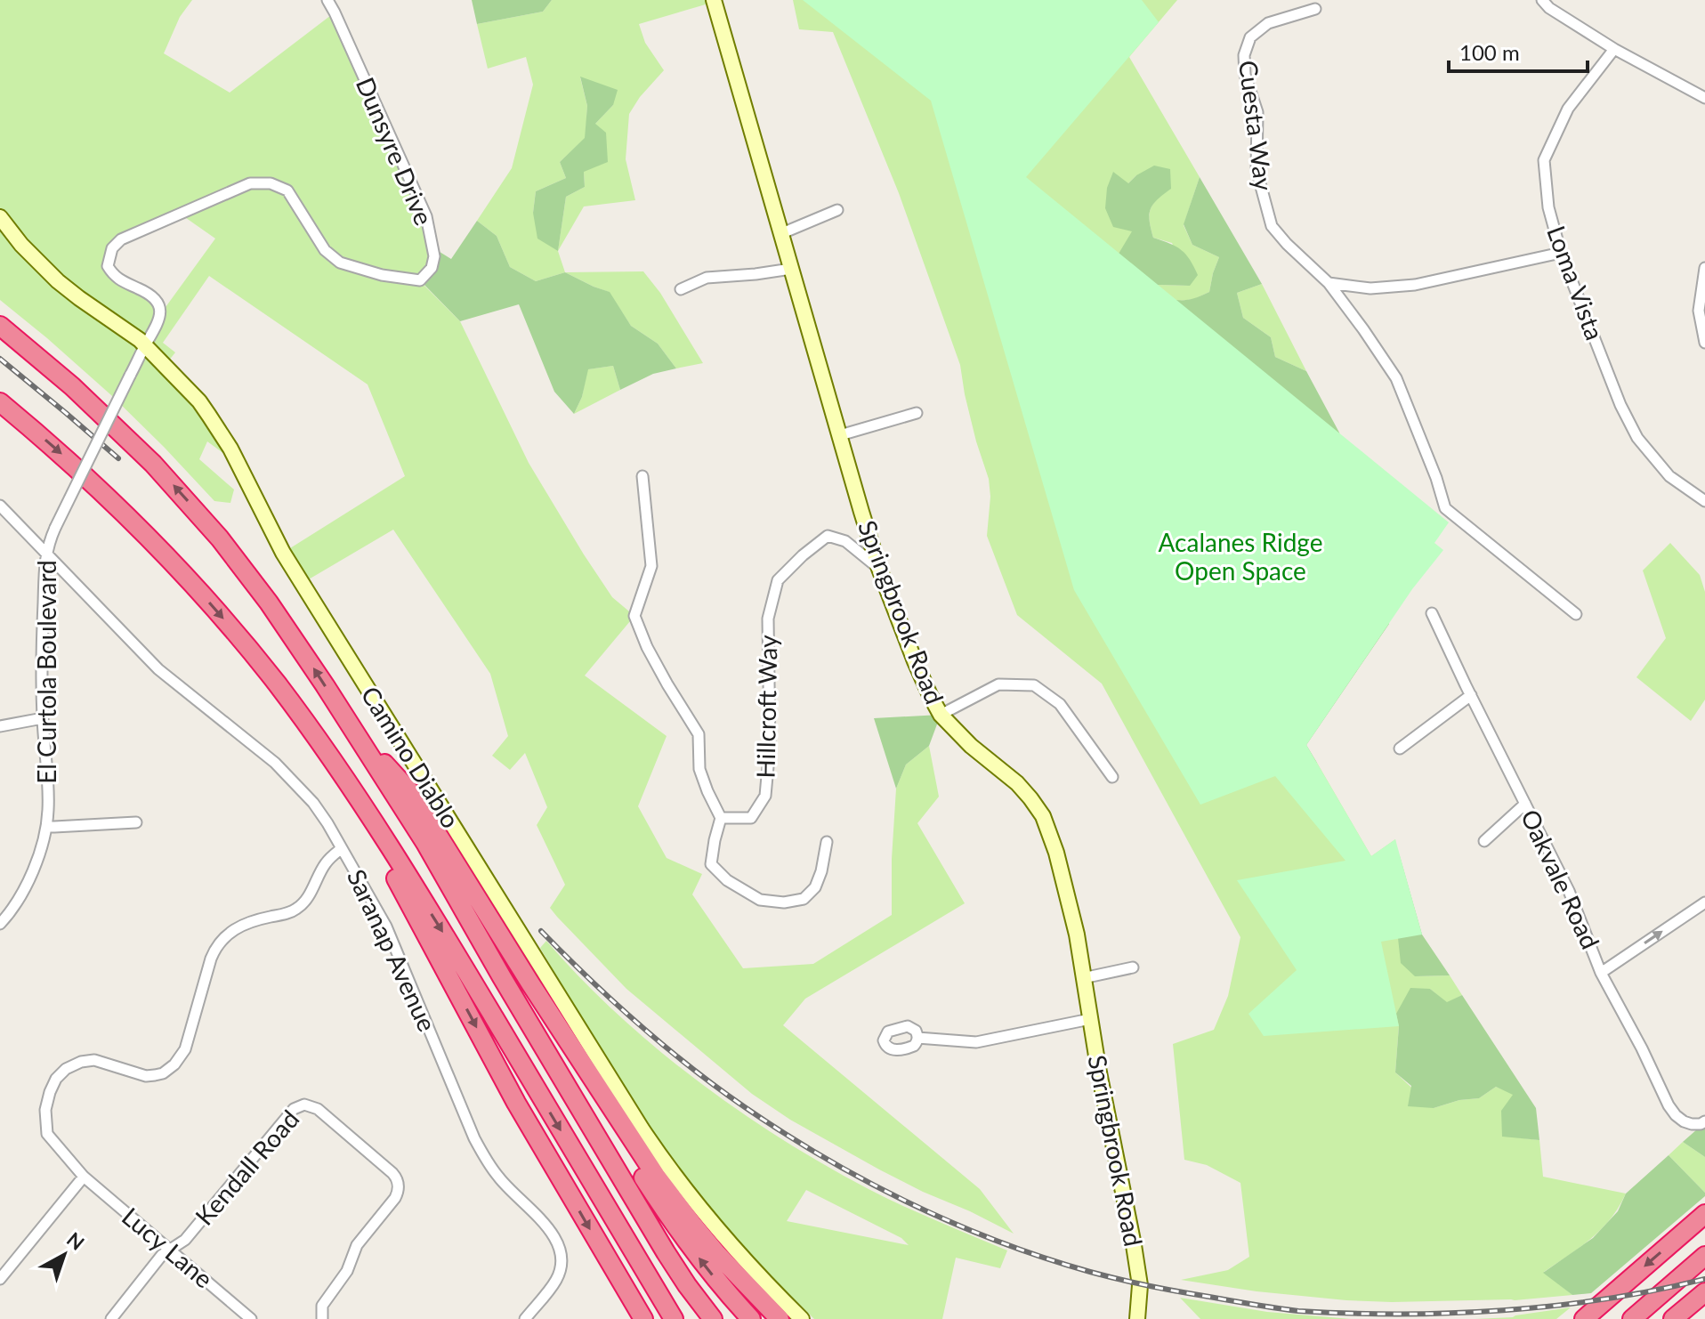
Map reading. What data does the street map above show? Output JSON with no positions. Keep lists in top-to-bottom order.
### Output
{
  "streets": {
    "street": [
      "Cuesta Way",
      "Dunsyre Drive",
      "Loma Vista",
      "Springbrook Road",
      "El Curtola Boulevard",
      "Hillcroft Way",
      "Camino Diablo",
      "Oakvale Road",
      "Saranap Avenue",
      "Kendall Road",
      "Lucy Lane"
    ]
  },
  "crossings": [
    ["Dunsyre Drive", "El Curtola Boulevard"],
    ["Dunsyre Drive", "Camino Diablo"],
    ["Springbrook Road", "Hillcroft Way"],
    ["El Curtola Boulevard", "Camino Diablo"],
    ["El Curtola Boulevard", "Saranap Avenue"],
    ["Saranap Avenue", "Lucy Lane"],
    ["Kendall Road", "Lucy Lane"]
  ],
  "parks": ["Acalanes Ridge Open Space"],
  "scale_bar": "100 m",
  "north": "top right"
}
